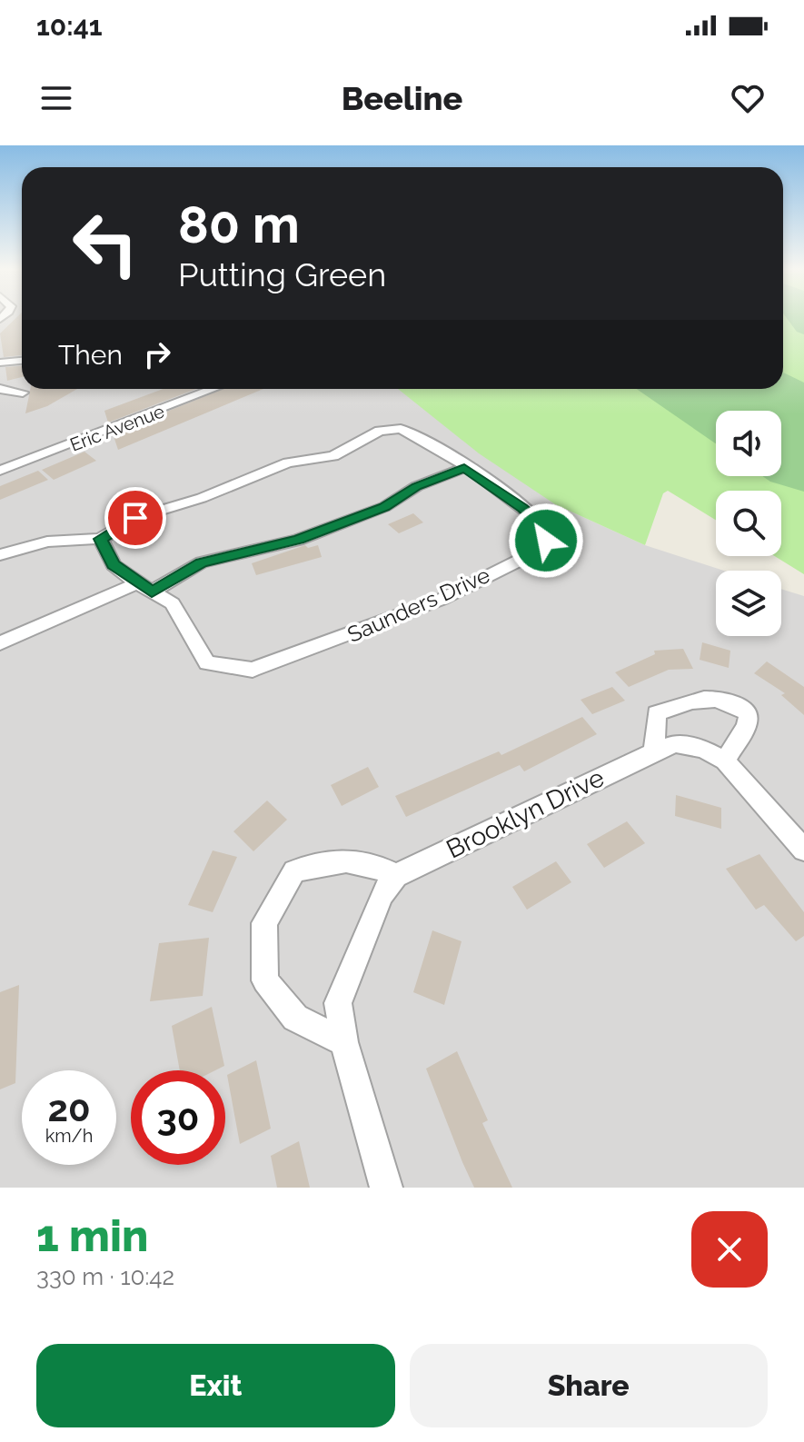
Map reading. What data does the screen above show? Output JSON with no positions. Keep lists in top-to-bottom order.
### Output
{
  "streets": {
    "street": ["Eric Avenue", "Saunders Drive", "Brooklyn Drive"]
  },
  "page": {
    "status": "10:41",
    "header": "Beeline",
    "turn": ["80 m", "Putting Green"],
    "then": "Then",
    "speed": "20 km/h",
    "limit": "30",
    "heading": ["1 min", "330 m · 10:42"],
    "buttons": ["Exit", "Share"]
  }
}
